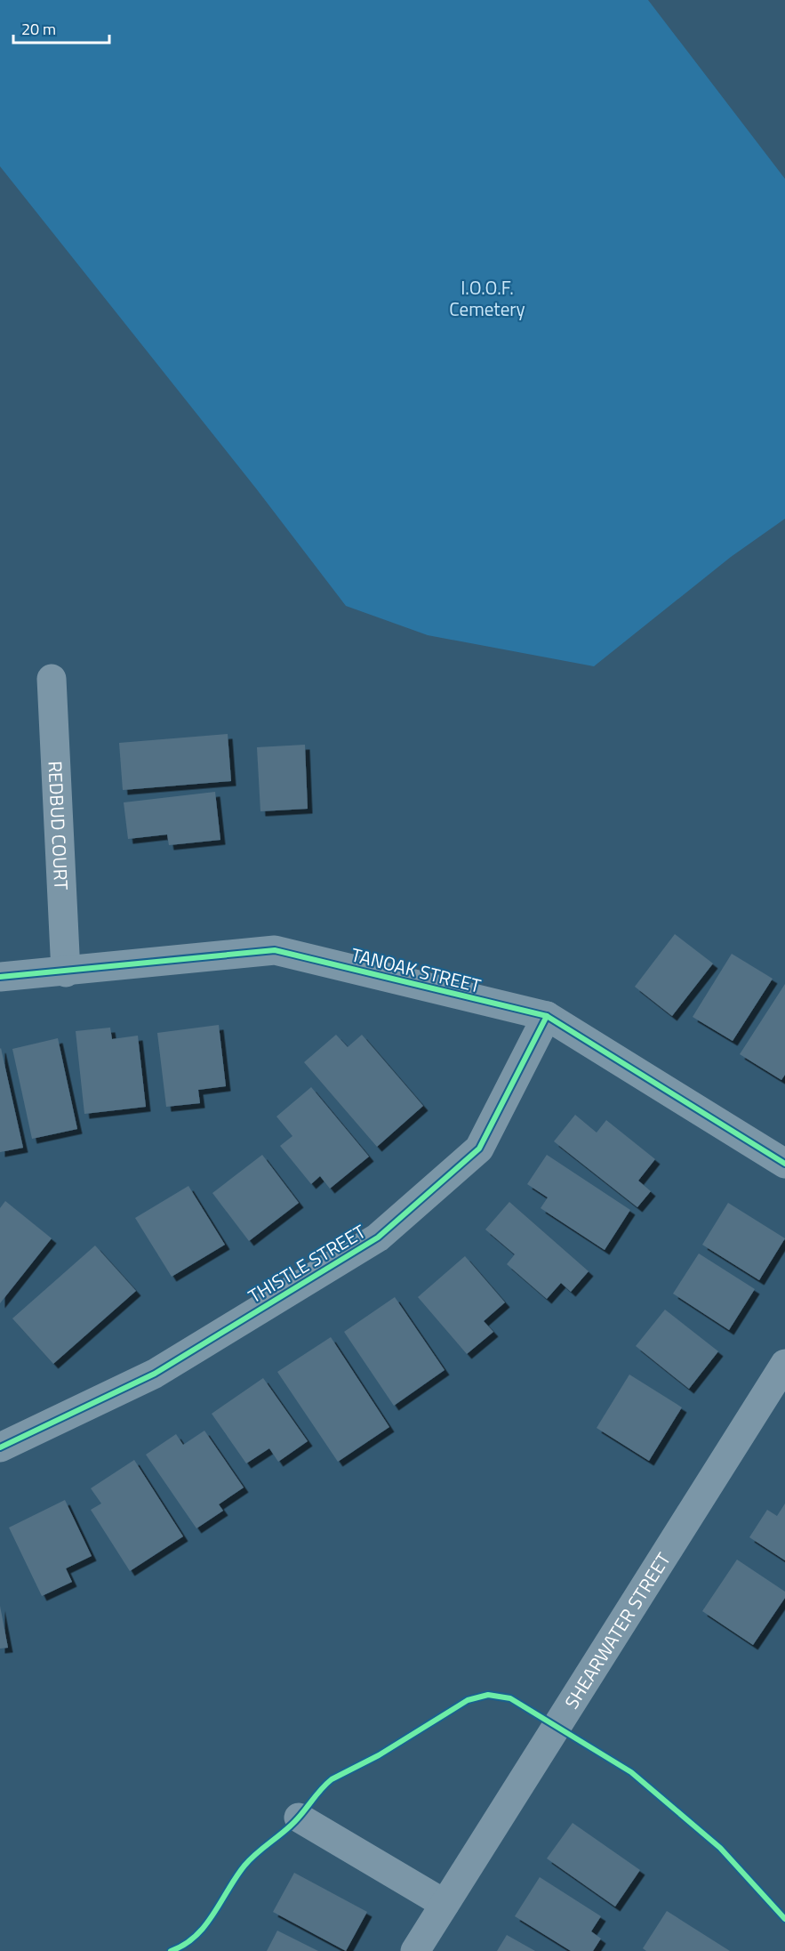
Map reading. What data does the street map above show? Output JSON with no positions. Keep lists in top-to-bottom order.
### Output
{
  "streets": {
    "street": [
      "REDBUD COURT",
      "TANOAK STREET",
      "THISTLE STREET",
      "SHEARWATER STREET"
    ]
  },
  "crossings": [
    ["REDBUD COURT", "TANOAK STREET"],
    ["TANOAK STREET", "THISTLE STREET"]
  ],
  "parks": ["I.O.O.F. Cemetery"],
  "scale_bar": "20 m"
}
